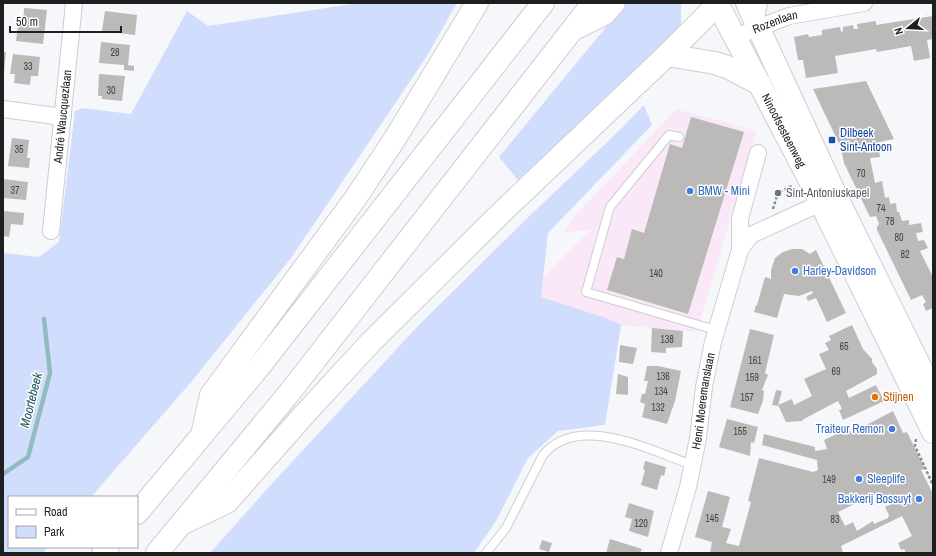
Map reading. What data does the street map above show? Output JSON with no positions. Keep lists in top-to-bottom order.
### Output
{
  "streets": {
    "main road": ["Ninoofsesteenweg"],
    "street": ["Rozenlaan", "André Waucquezlaan", "Henri Moeremanslaan"]
  },
  "crossings": [
    ["Rozenlaan", "Ninoofsesteenweg"],
    ["Ninoofsesteenweg", "Henri Moeremanslaan"]
  ],
  "water": ["Moortebeek"],
  "places": {
    "transit": ["Dilbeek Sint-Antoon"],
    "other": [
      "BMW - Mini",
      "Sint-Antoniuskapel",
      "Harley-Davidson",
      "Stijnen",
      "Traiteur Remon",
      "Sleeplife",
      "Bakkerij Bossuyt"
    ]
  },
  "house_numbers": [
    "28",
    "33",
    "30",
    "35",
    "70",
    "37",
    "74",
    "78",
    "80",
    "82",
    "140",
    "138",
    "65",
    "161",
    "69",
    "136",
    "159",
    "134",
    "157",
    "132",
    "155",
    "149",
    "145",
    "83",
    "120"
  ],
  "legend": ["Road", "Park"],
  "scale_bar": "50 m",
  "north": "left"
}
